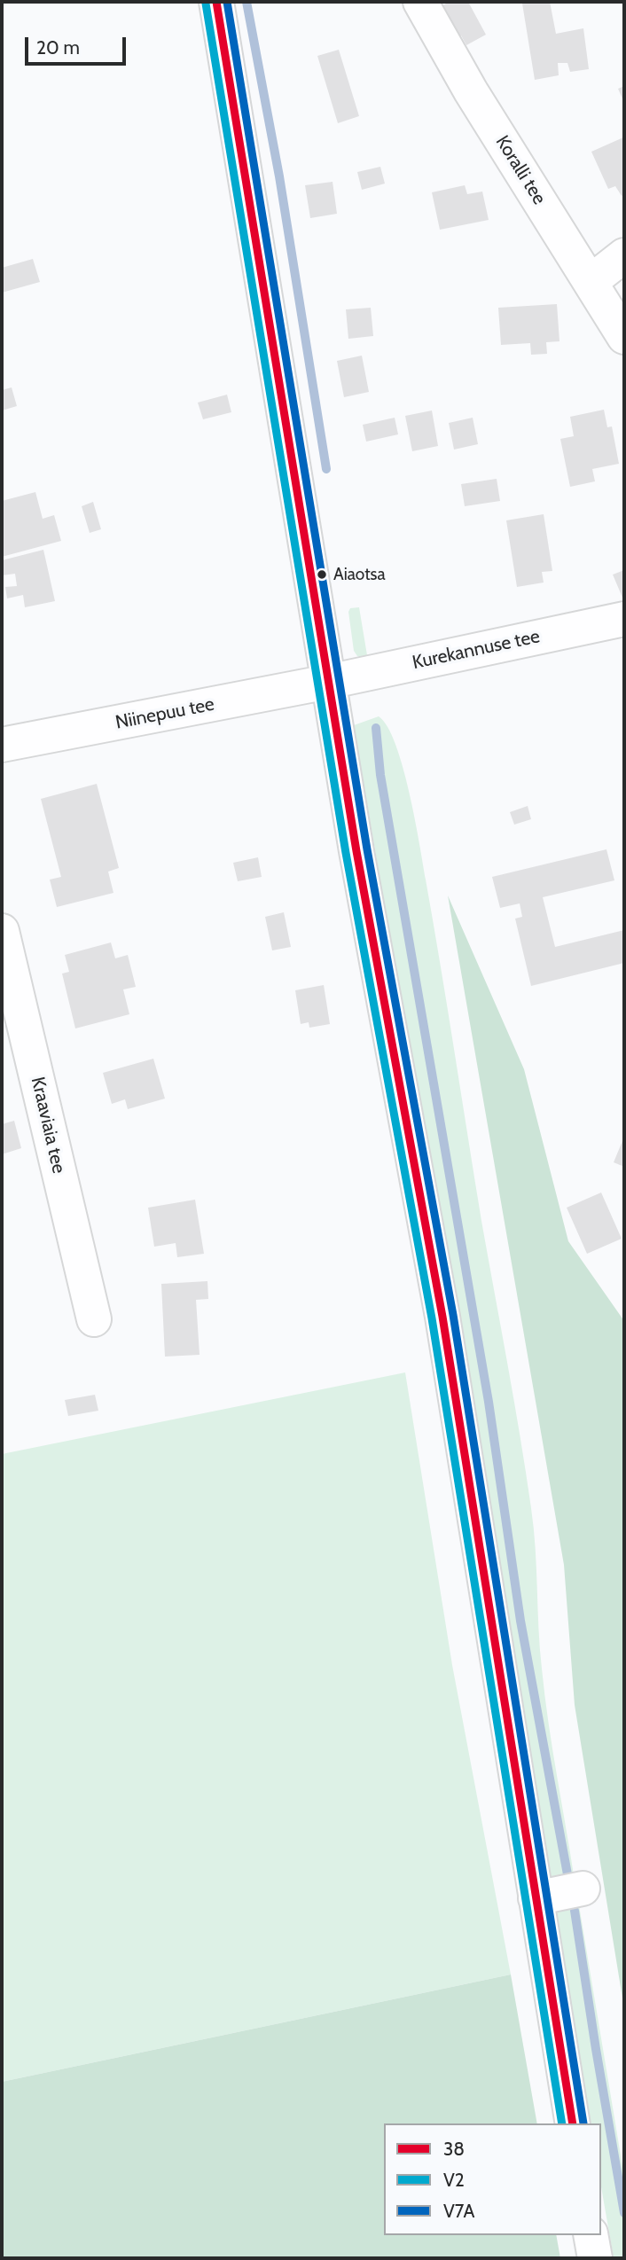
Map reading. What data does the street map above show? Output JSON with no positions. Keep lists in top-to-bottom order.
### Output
{
  "streets": {
    "street": [
      "Koralli tee",
      "Kurekannuse tee",
      "Niinepuu tee",
      "Kraaviaia tee"
    ]
  },
  "crossings": [
    ["Kurekannuse tee", "Niinepuu tee"]
  ],
  "places": ["Aiaotsa"],
  "lines": ["transit line 38", "transit line V7A", "transit line V2"],
  "legend": ["38", "V2", "V7A"],
  "scale_bar": "20 m"
}
